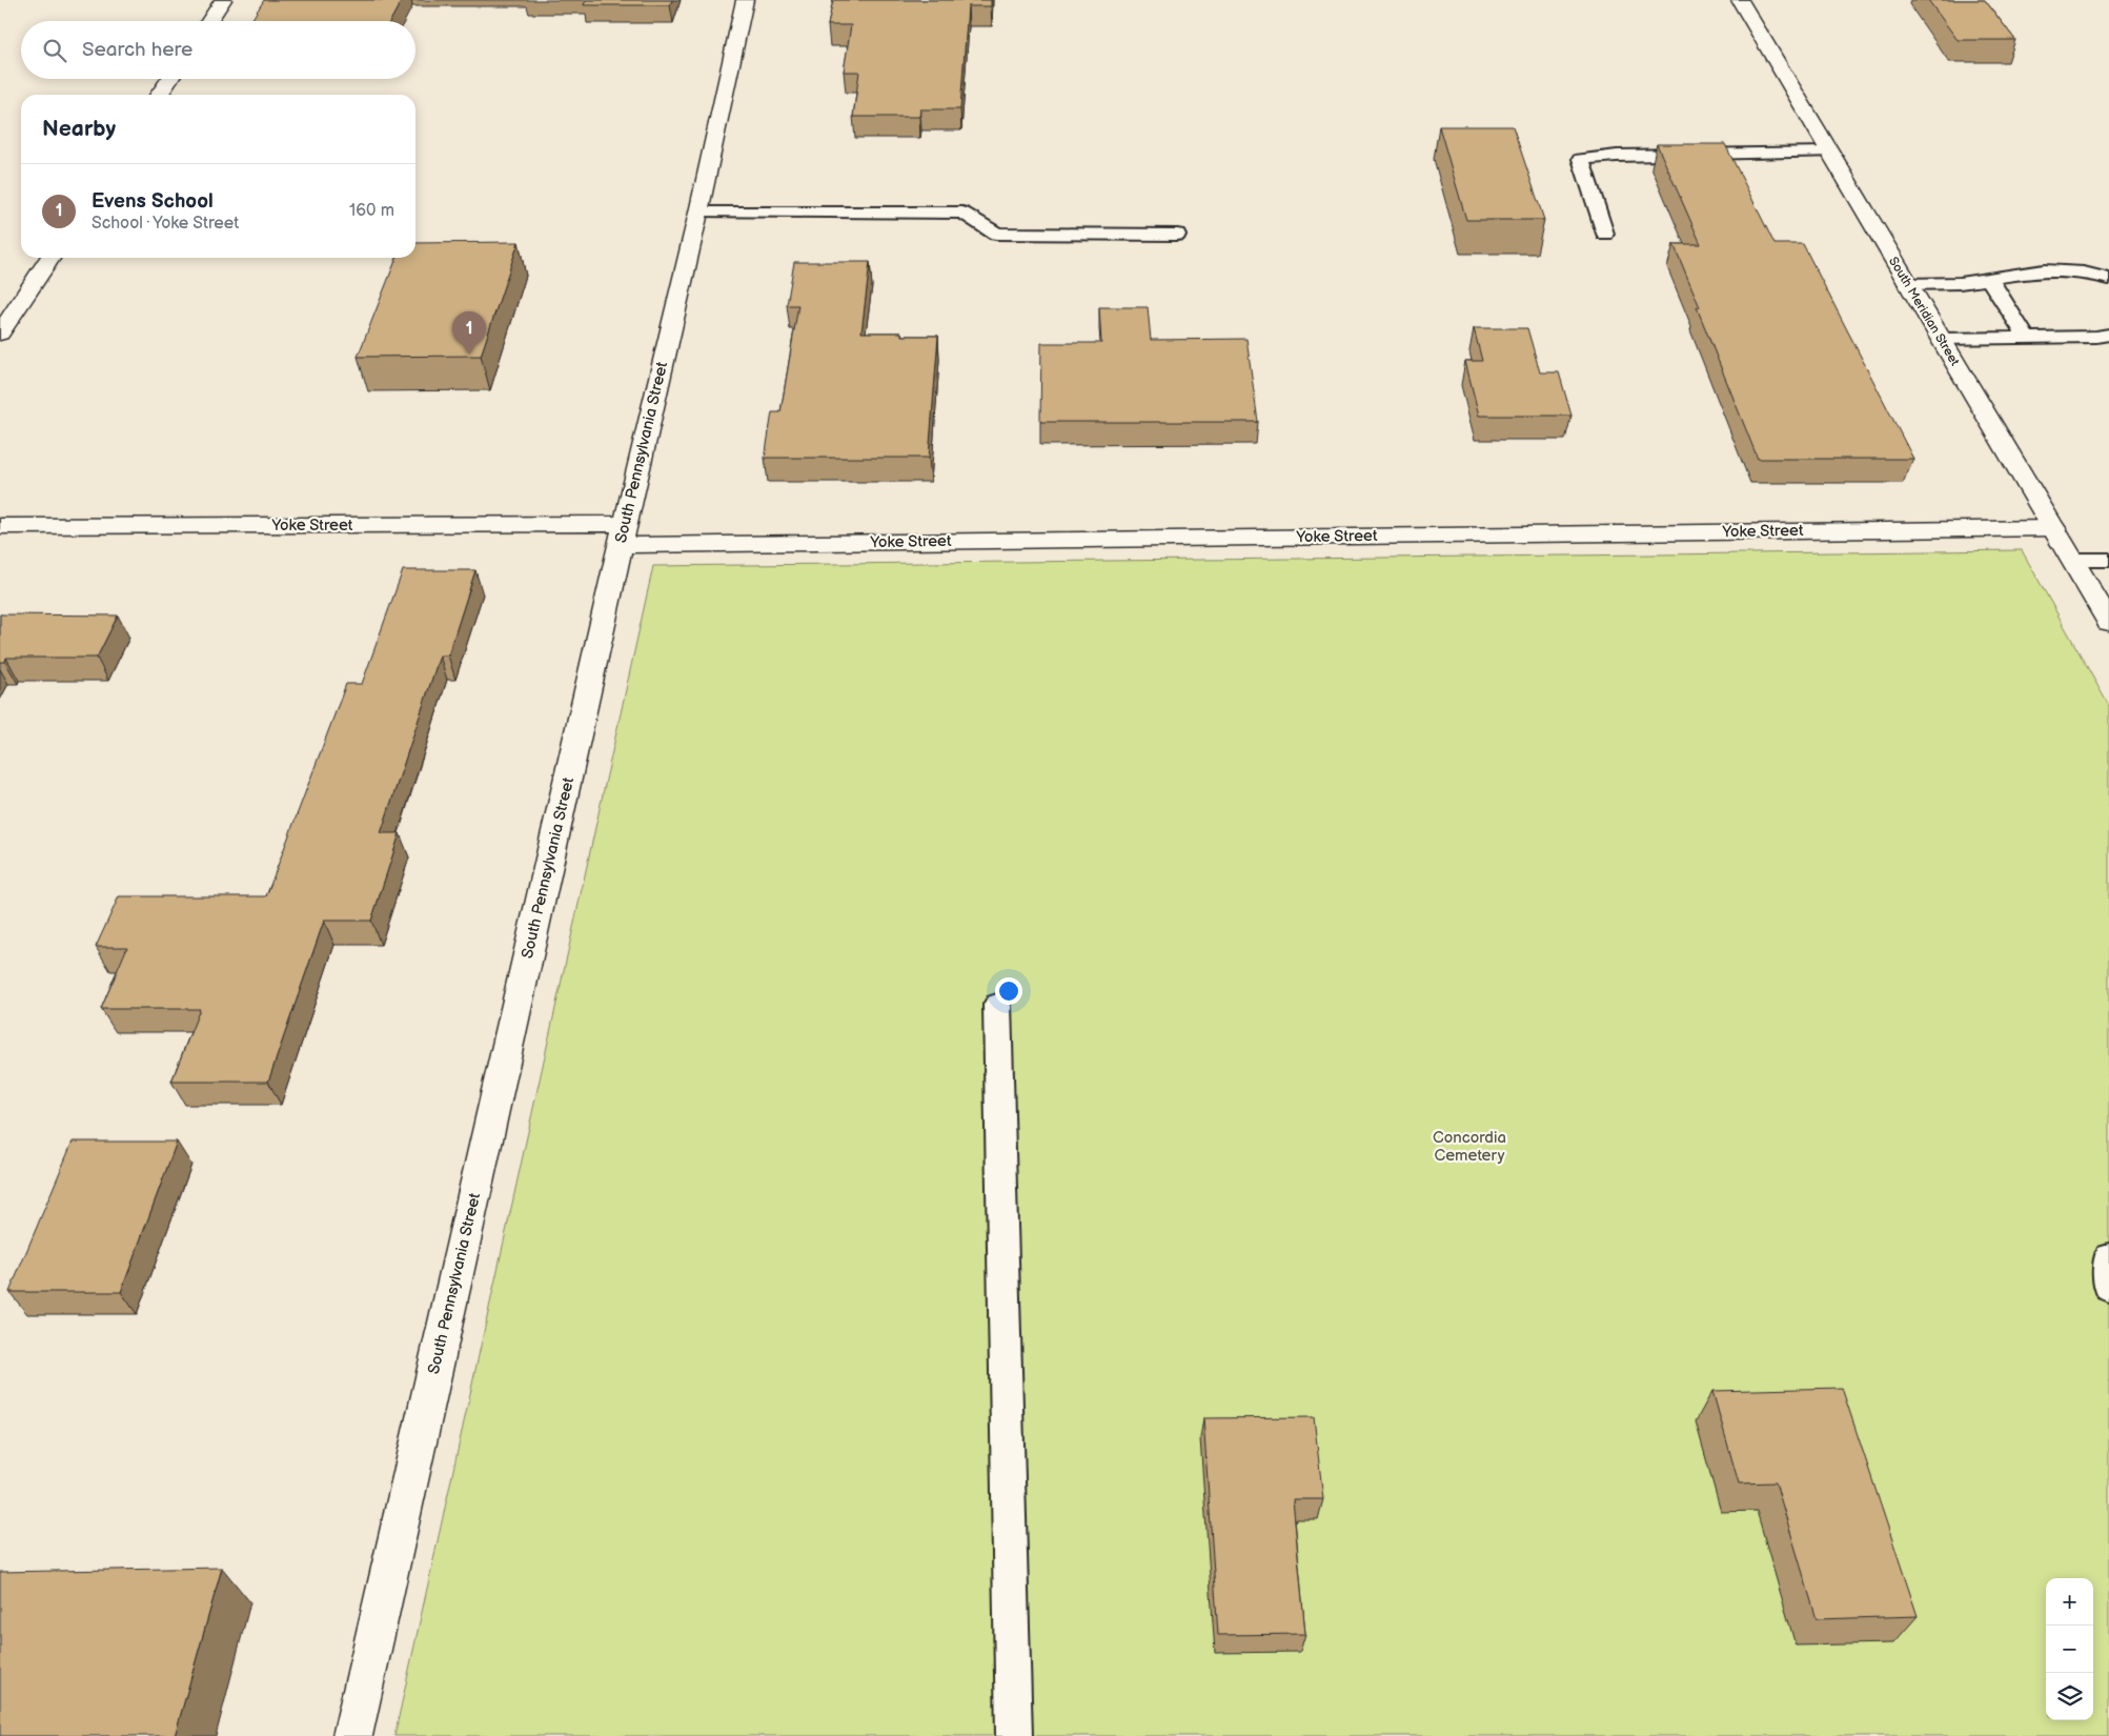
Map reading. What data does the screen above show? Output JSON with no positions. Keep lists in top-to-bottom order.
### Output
{
  "streets": {
    "street": ["South Meridian Street", "South Pennsylvania Street", "Yoke Street"]
  },
  "crossings": [
    ["South Meridian Street", "Yoke Street"],
    ["South Pennsylvania Street", "Yoke Street"]
  ],
  "parks": ["Concordia Cemetery"],
  "page": {
    "search": "Search here",
    "heading": "Nearby",
    "list": [
      {
        "mark": "1",
        "name": "Evens School",
        "note": "School · Yoke Street",
        "value": "160 m"
      }
    ],
    "pins": "1",
    "map_buttons": ["+", "−"]
  }
}
